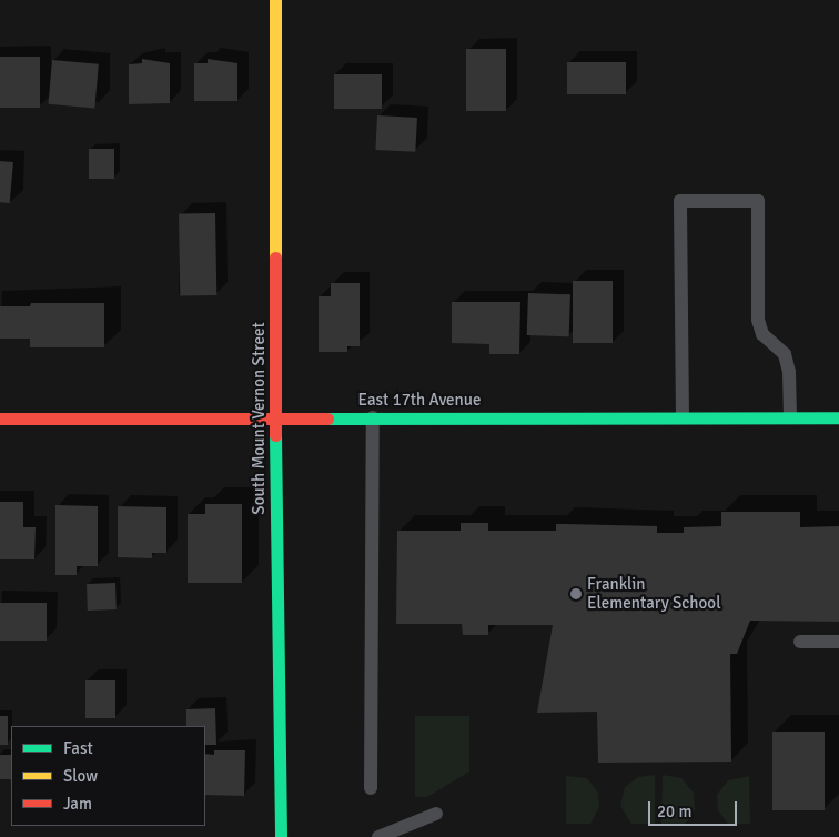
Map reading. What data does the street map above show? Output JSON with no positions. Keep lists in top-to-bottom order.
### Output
{
  "streets": {
    "street": ["East 17th Avenue", "South Mount Vernon Street"]
  },
  "crossings": [
    ["East 17th Avenue", "South Mount Vernon Street"]
  ],
  "places": ["Franklin Elementary School"],
  "legend": ["Fast", "Slow", "Jam"],
  "scale_bar": "20 m"
}
